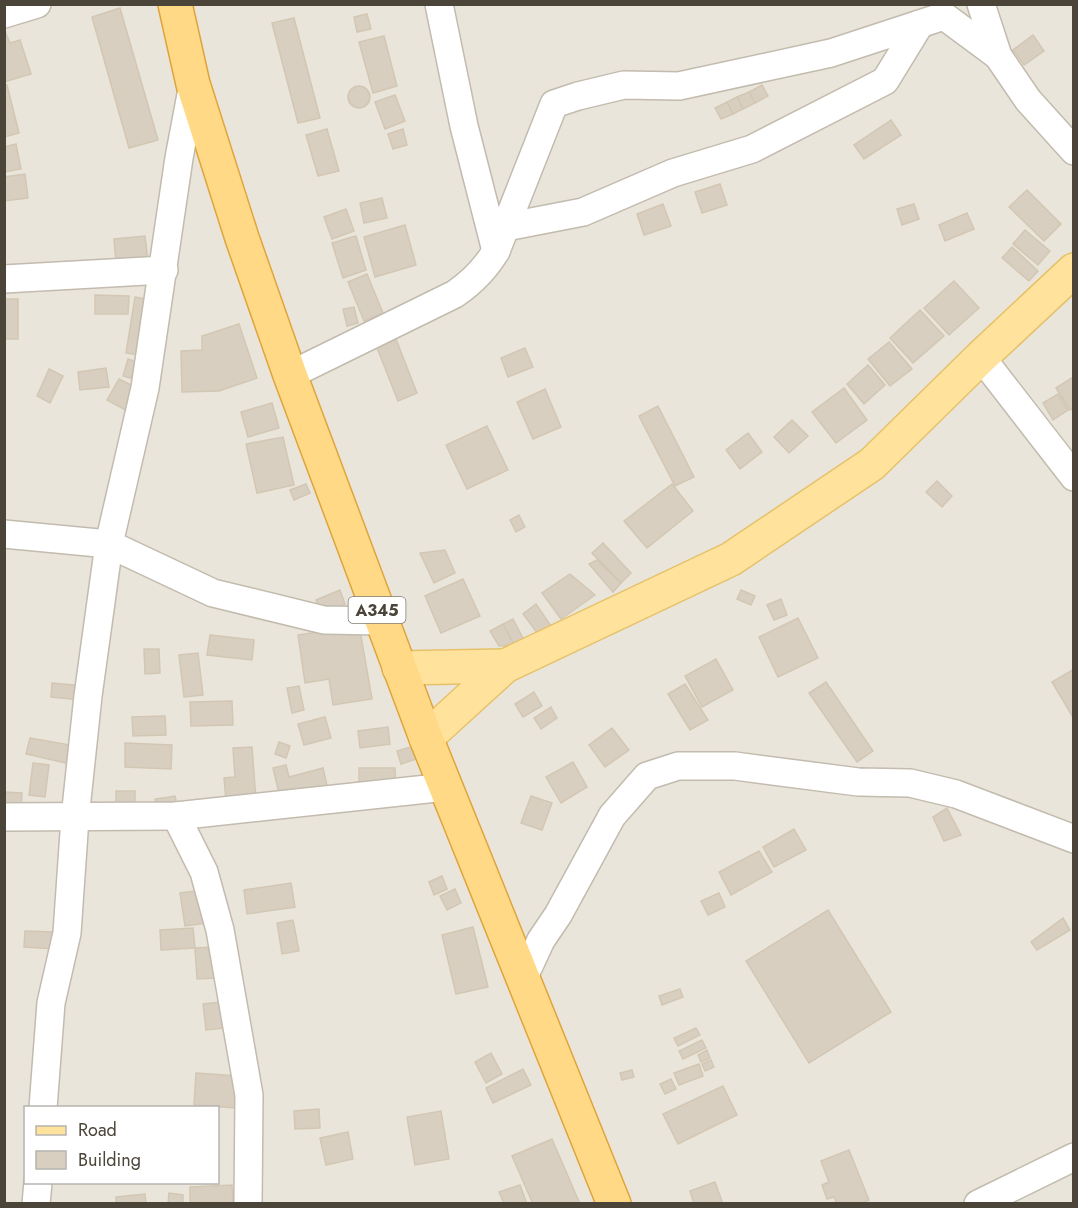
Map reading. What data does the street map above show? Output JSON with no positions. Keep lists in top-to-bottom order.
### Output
{
  "streets": {
    "highway": ["A345"]
  },
  "legend": ["Road", "Building"]
}
